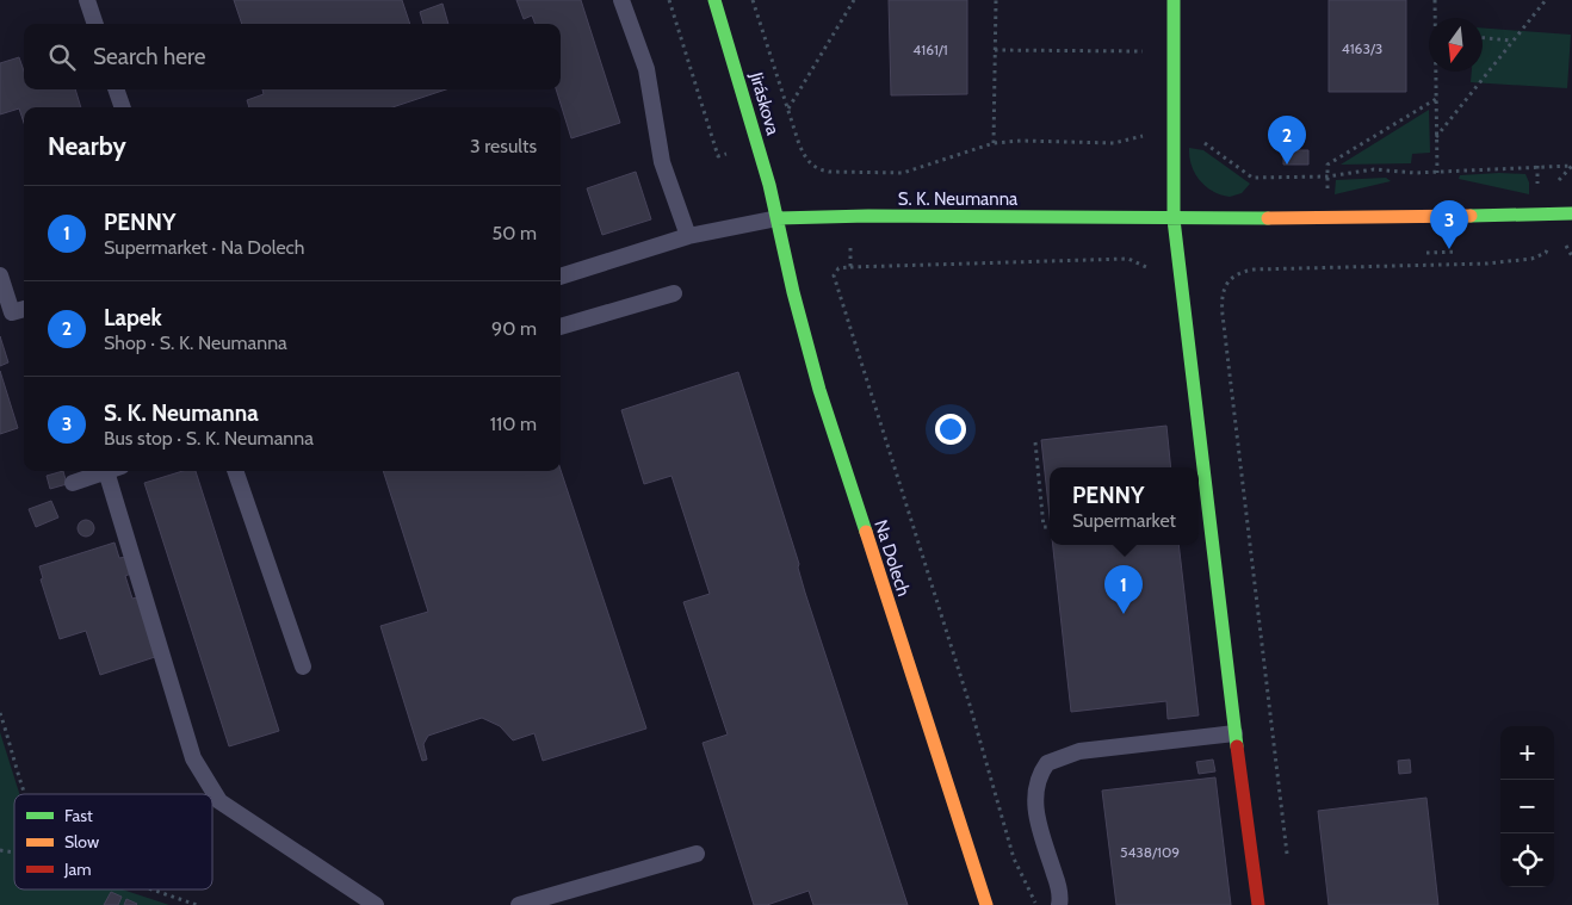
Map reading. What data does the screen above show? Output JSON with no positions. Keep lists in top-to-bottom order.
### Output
{
  "streets": {
    "street": ["Jiráskova", "S. K. Neumanna", "Na Dolech"]
  },
  "crossings": [
    ["Jiráskova", "S. K. Neumanna"],
    ["Jiráskova", "Na Dolech"],
    ["S. K. Neumanna", "Na Dolech"]
  ],
  "house_numbers": ["4163/3", "4161/1", "5438/109"],
  "legend": ["Fast", "Slow", "Jam"],
  "north": "bottom",
  "page": {
    "search": "Search here",
    "heading": ["Nearby", "3 results"],
    "pins": ["2", "3", "1"],
    "list": [
      {
        "mark": "1",
        "name": "PENNY",
        "note": "Supermarket · Na Dolech",
        "value": "50 m"
      },
      {
        "mark": "2",
        "name": "Lapek",
        "note": "Shop · S. K. Neumanna",
        "value": "90 m"
      },
      {
        "mark": "3",
        "name": "S. K. Neumanna",
        "note": "Bus stop · S. K. Neumanna",
        "value": "110 m"
      }
    ],
    "popup": ["PENNY", "Supermarket"],
    "map_buttons": ["+", "−"]
  }
}
